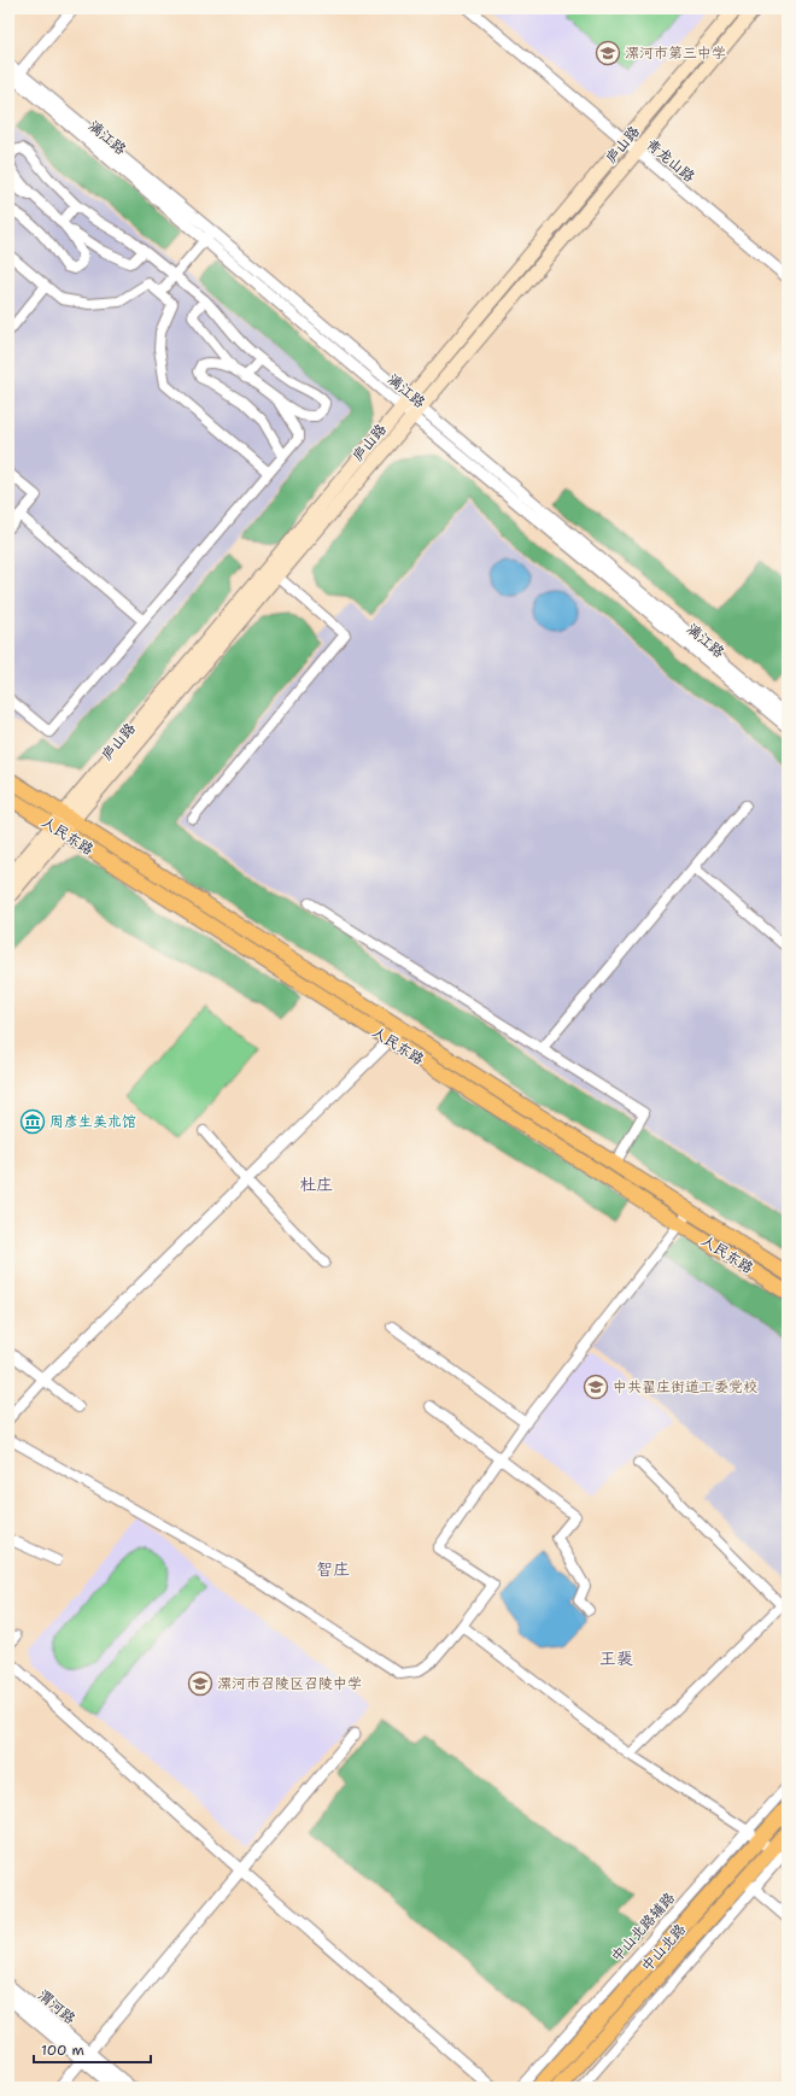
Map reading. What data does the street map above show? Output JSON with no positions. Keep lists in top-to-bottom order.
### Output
{
  "streets": {
    "main road": ["庐山路", "人民东路", "中山北路"],
    "street": [
      "漓江路",
      "青龙山路",
      "中山北路辅路",
      "渭河路"
    ]
  },
  "crossings": [
    ["漓江路", "庐山路"],
    ["庐山路", "青龙山路"],
    ["庐山路", "人民东路"],
    ["中山北路辅路", "中山北路"]
  ],
  "districts": ["杜庄", "智庄", "王裴"],
  "places": {
    "school or university": ["漯河市第三中学", "中共翟庄街道工委党校", "漯河市召陵区召陵中学"],
    "museum": ["周彦生美术馆"]
  },
  "scale_bar": "100 m"
}
